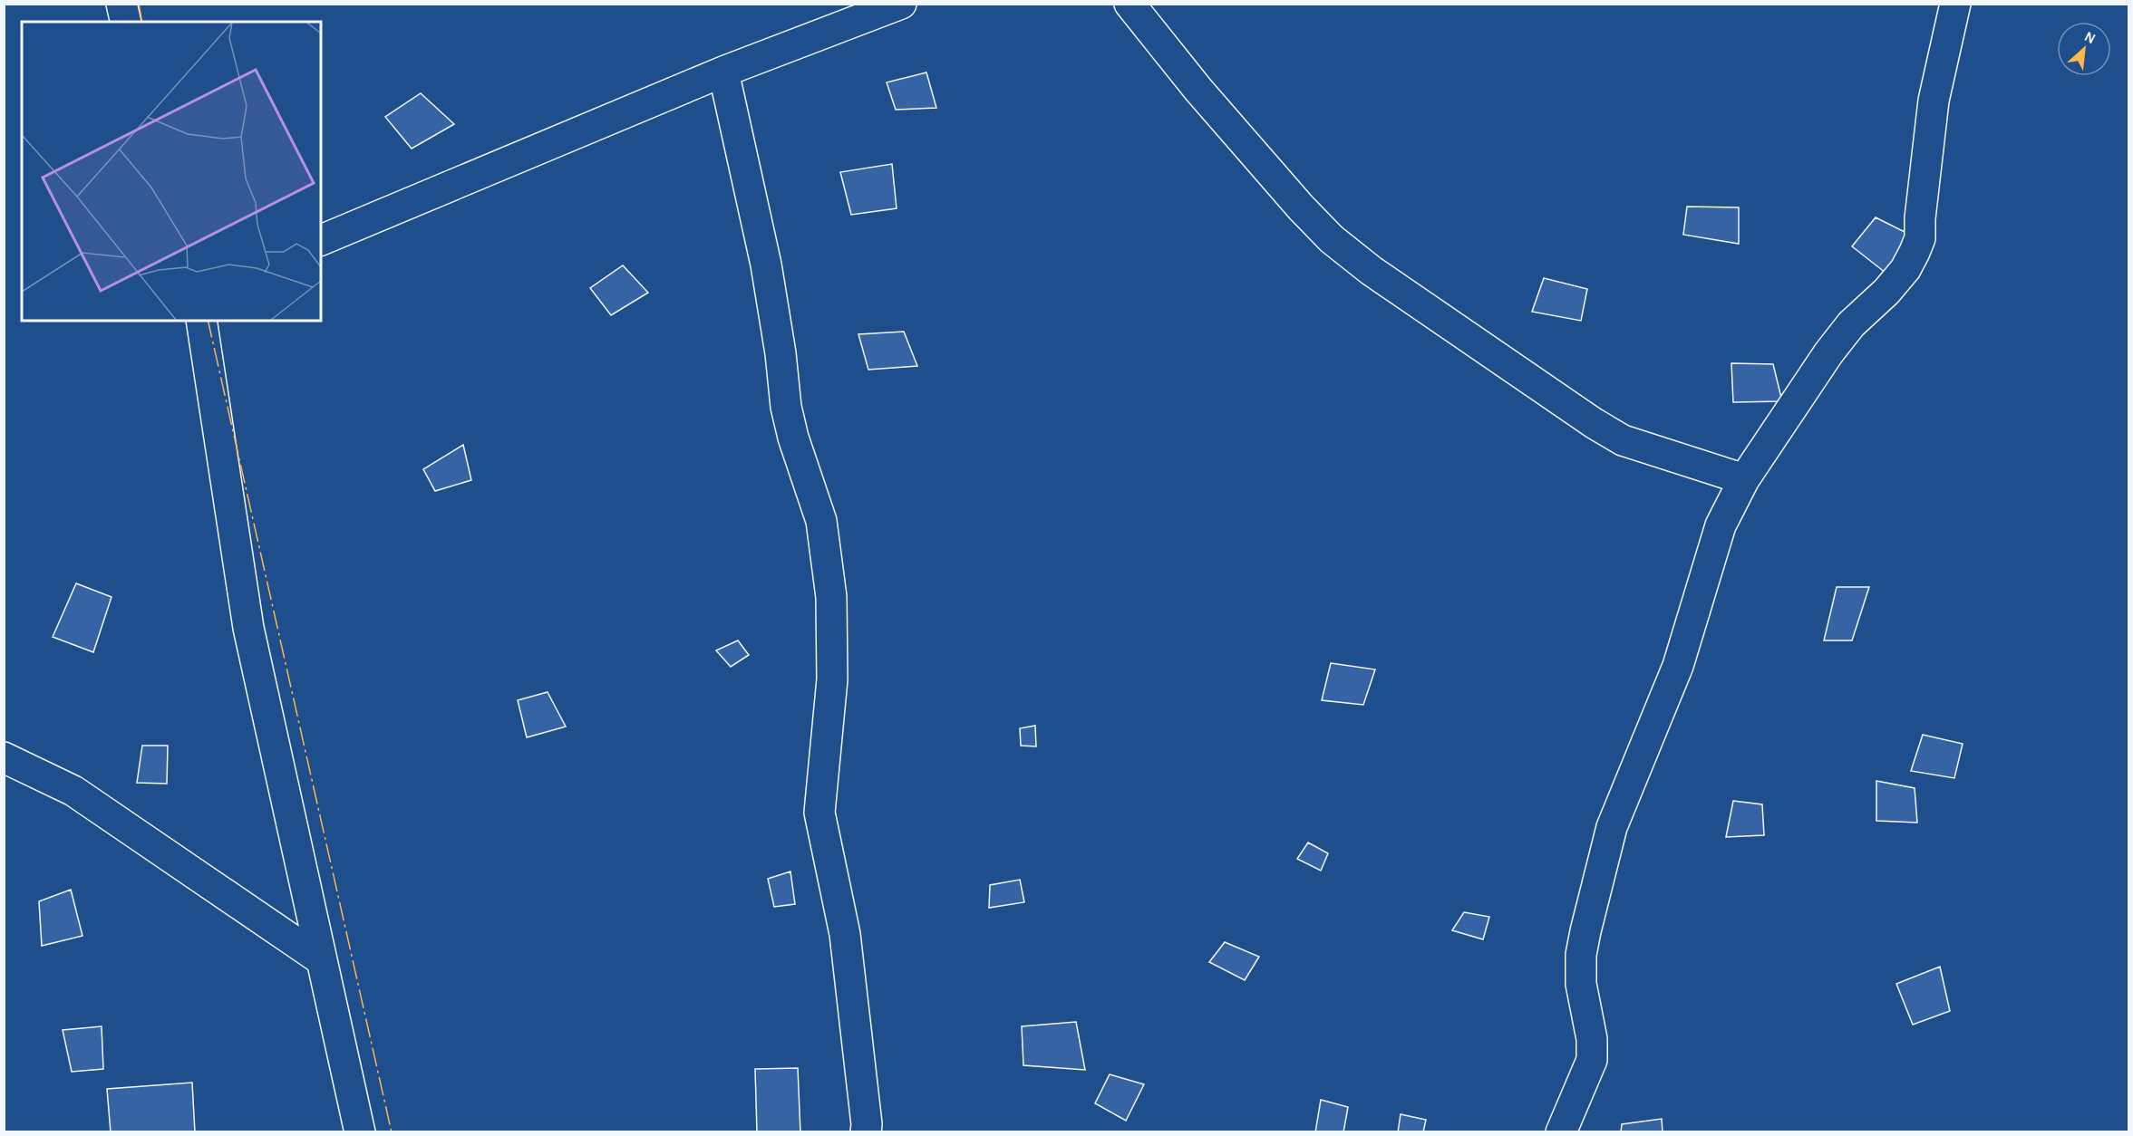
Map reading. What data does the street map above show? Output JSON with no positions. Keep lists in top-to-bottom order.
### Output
{
  "north": "top right"
}
